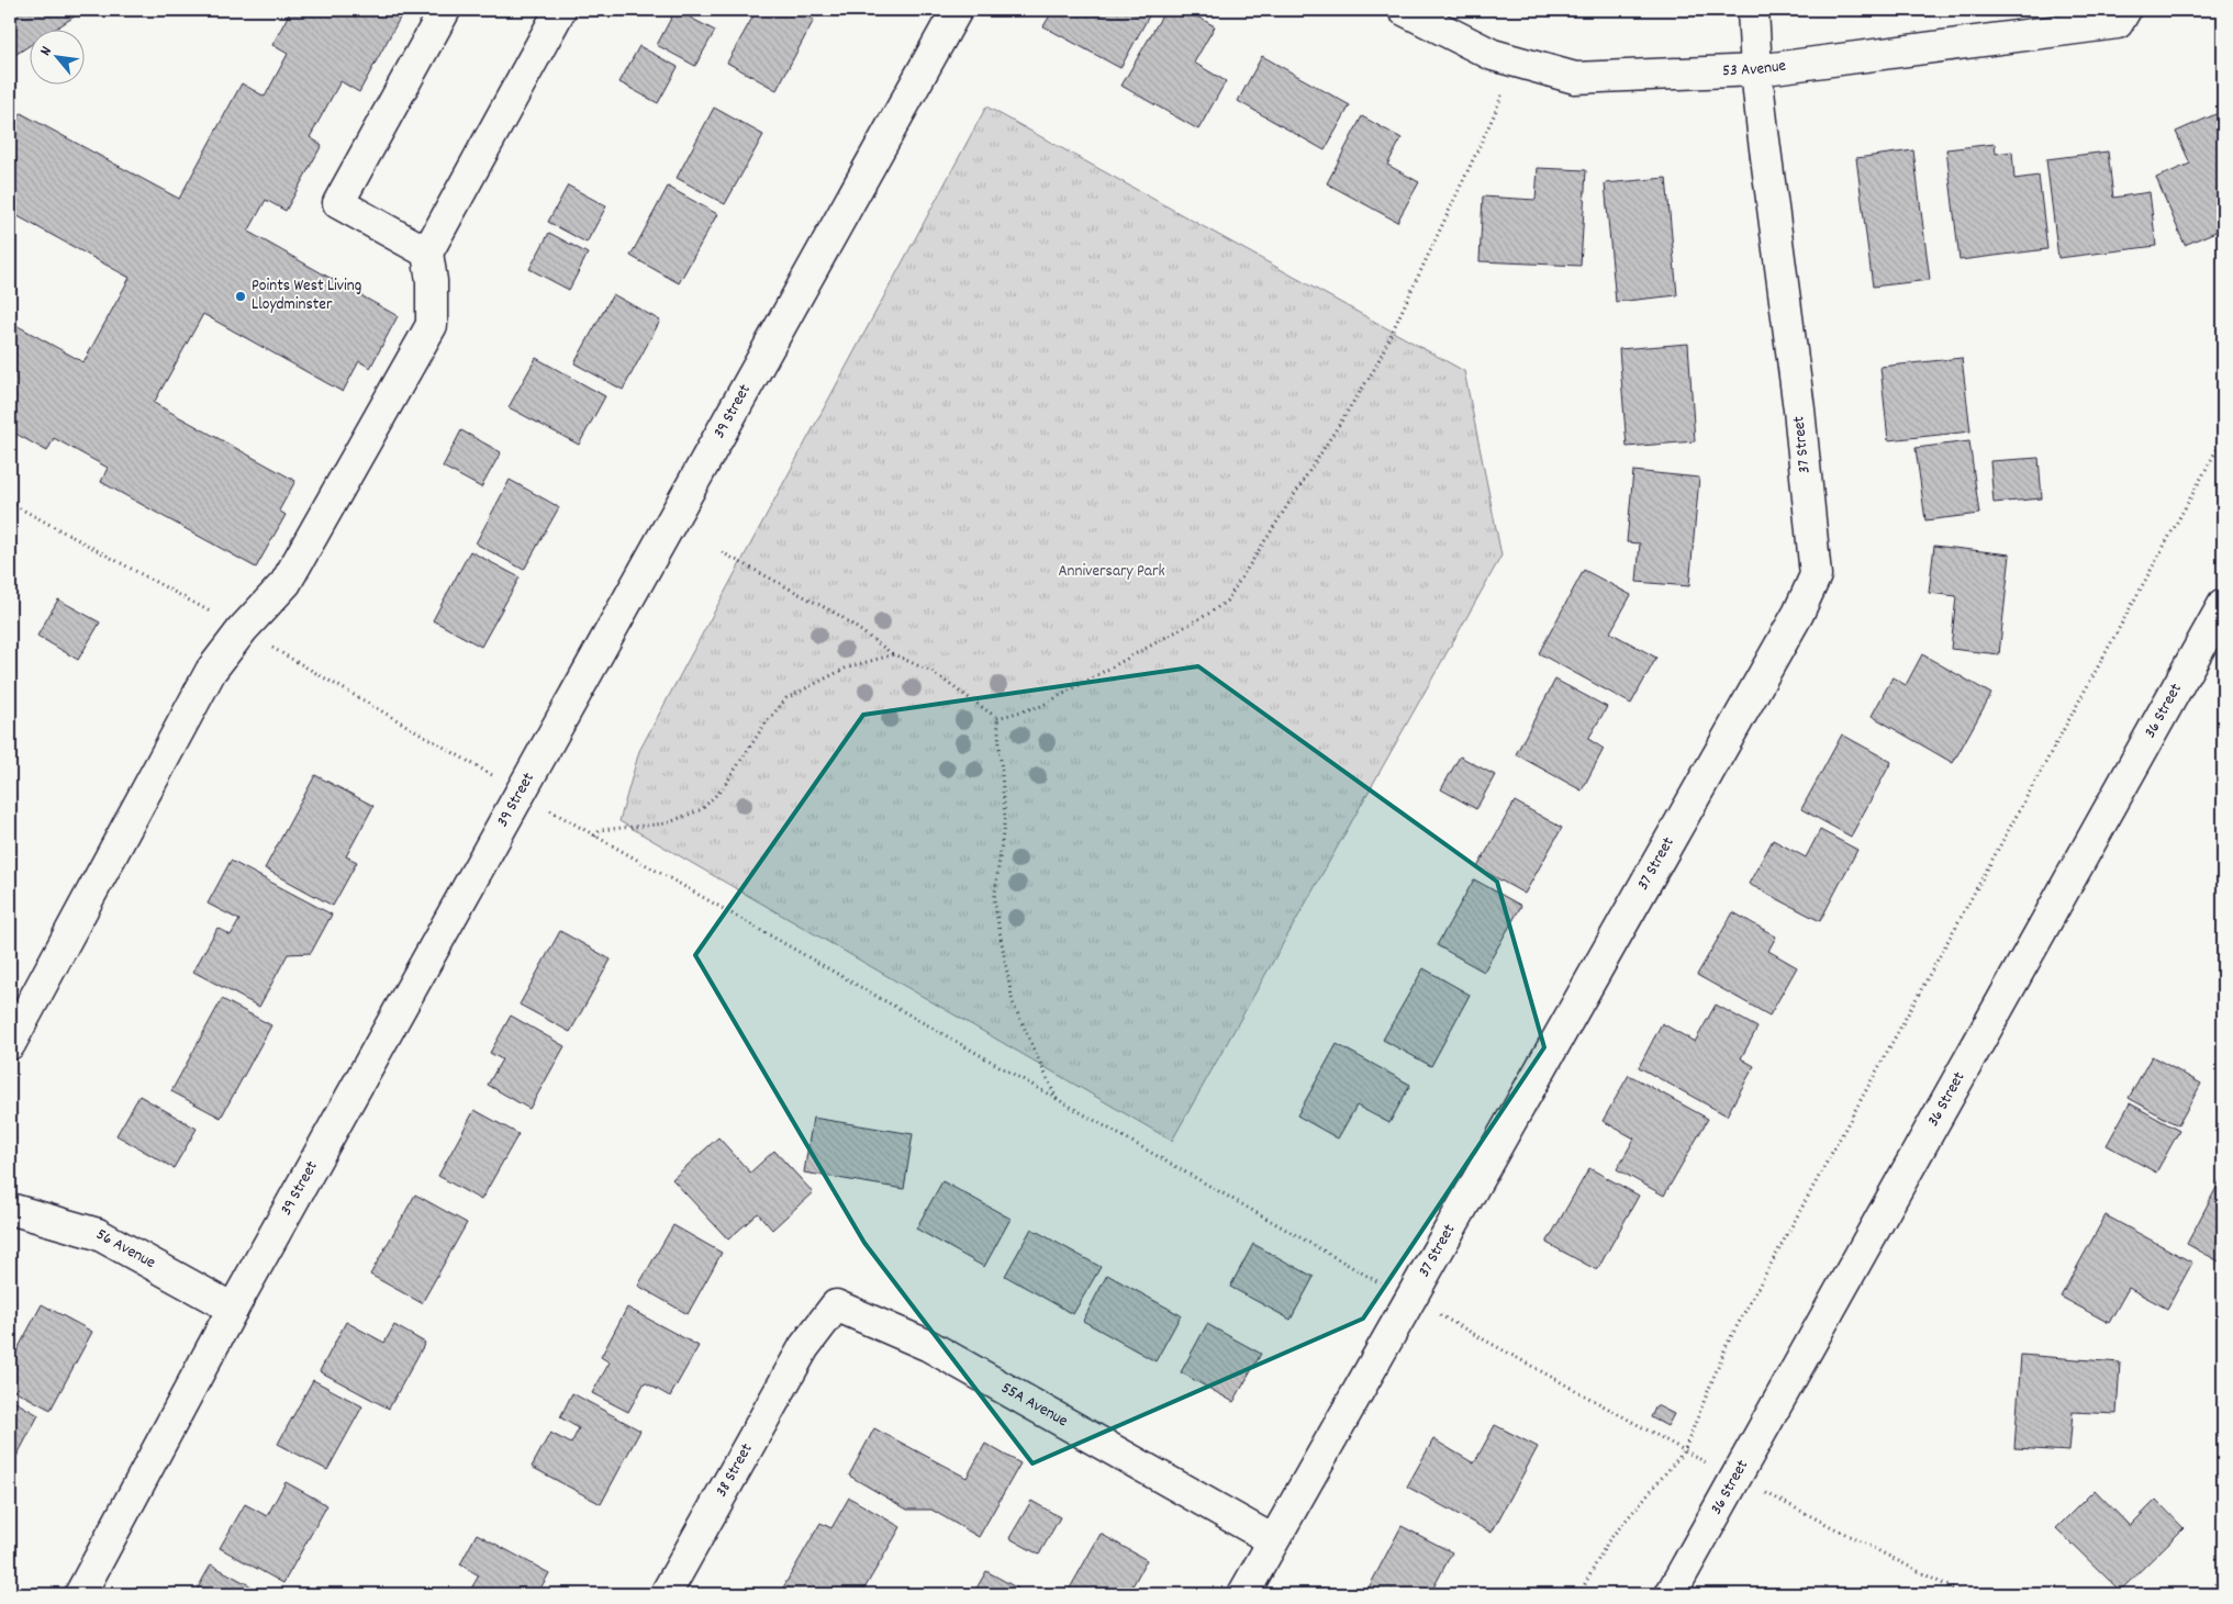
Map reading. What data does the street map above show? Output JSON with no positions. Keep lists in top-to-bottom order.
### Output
{
  "streets": {
    "street": [
      "53 Avenue",
      "39 Street",
      "37 Street",
      "36 Street",
      "56 Avenue",
      "55A Avenue",
      "38 Street"
    ]
  },
  "crossings": [
    ["53 Avenue", "37 Street"],
    ["39 Street", "56 Avenue"],
    ["37 Street", "55A Avenue"],
    ["55A Avenue", "38 Street"]
  ],
  "parks": ["Anniversary Park"],
  "places": ["Points West Living Lloydminster"],
  "north": "top left"
}
